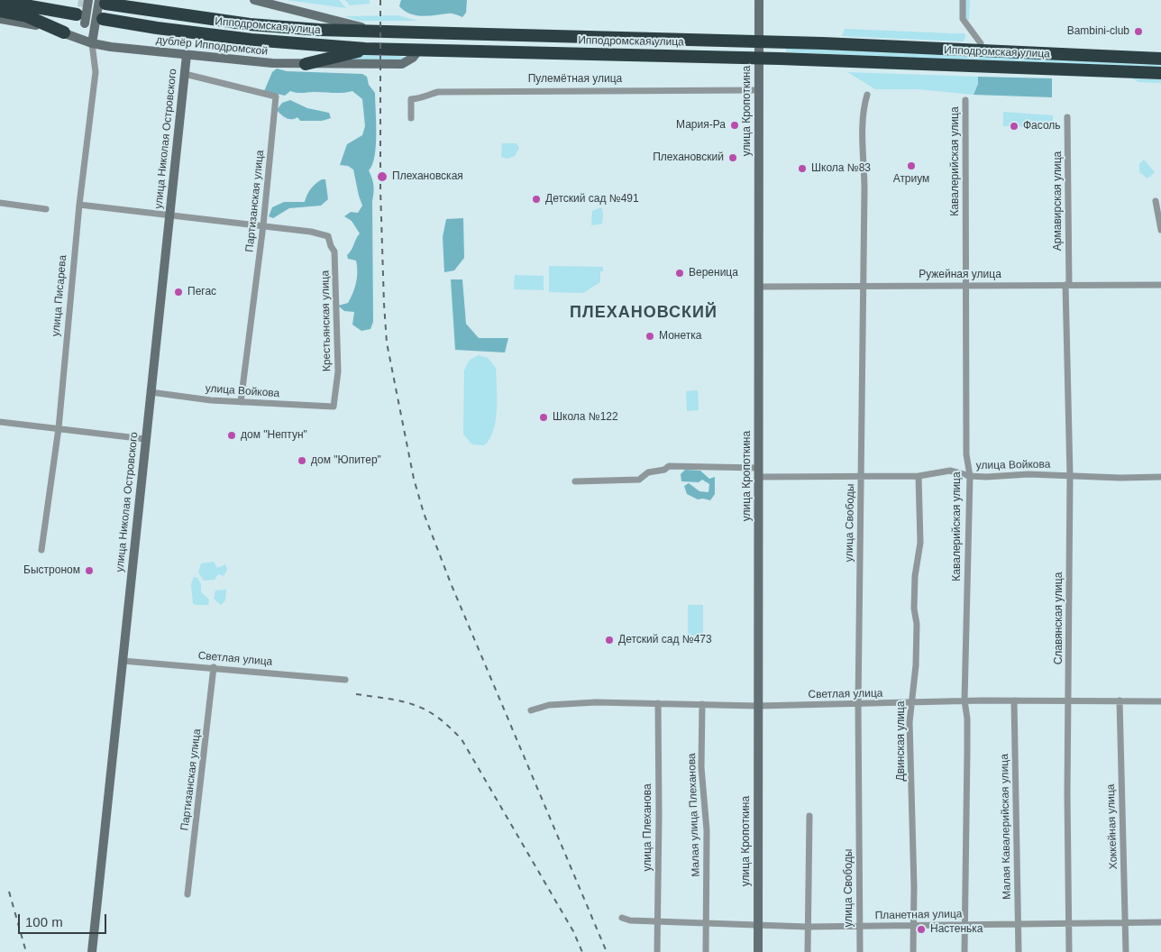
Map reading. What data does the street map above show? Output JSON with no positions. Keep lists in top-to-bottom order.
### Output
{
  "streets": {
    "highway": ["Ипподромская улица"],
    "street": [
      "дублёр Ипподромской",
      "Пулемётная улица",
      "улица Кропоткина",
      "улица Николая Островского",
      "Кавалерийская улица",
      "Партизанская улица",
      "Армавирская улица",
      "Ружейная улица",
      "улица Писарева",
      "Крестьянская улица",
      "улица Войкова",
      "улица Свободы",
      "Славянская улица",
      "Светлая улица",
      "Двинская улица",
      "Малая улица Плеханова",
      "Малая Кавалерийская улица",
      "Хоккейная улица",
      "улица Плеханова",
      "Планетная улица"
    ]
  },
  "crossings": [
    ["Ипподромская улица", "дублёр Ипподромской"],
    ["Ипподромская улица", "улица Кропоткина"],
    ["Ипподромская улица", "улица Писарева"],
    ["дублёр Ипподромской", "улица Николая Островского"],
    ["дублёр Ипподромской", "улица Писарева"],
    ["Пулемётная улица", "улица Кропоткина"],
    ["улица Кропоткина", "Ружейная улица"],
    ["улица Кропоткина", "улица Войкова"],
    ["улица Кропоткина", "Светлая улица"],
    ["улица Кропоткина", "Планетная улица"],
    ["улица Николая Островского", "Партизанская улица"],
    ["улица Николая Островского", "улица Войкова"],
    ["улица Николая Островского", "Светлая улица"],
    ["Кавалерийская улица", "Ружейная улица"],
    ["Кавалерийская улица", "улица Войкова"],
    ["Кавалерийская улица", "Светлая улица"],
    ["Кавалерийская улица", "Планетная улица"],
    ["Партизанская улица", "Крестьянская улица"],
    ["Партизанская улица", "улица Войкова"],
    ["Партизанская улица", "Светлая улица"],
    ["Армавирская улица", "Ружейная улица"],
    ["Армавирская улица", "Славянская улица"],
    ["Ружейная улица", "улица Свободы"],
    ["Ружейная улица", "Славянская улица"],
    ["Крестьянская улица", "улица Войкова"],
    ["улица Войкова", "улица Свободы"],
    ["улица Войкова", "Славянская улица"],
    ["улица Войкова", "Двинская улица"],
    ["улица Свободы", "Светлая улица"],
    ["улица Свободы", "Планетная улица"],
    ["Славянская улица", "Светлая улица"],
    ["Славянская улица", "Планетная улица"],
    ["Светлая улица", "Двинская улица"],
    ["Светлая улица", "Малая улица Плеханова"],
    ["Светлая улица", "Малая Кавалерийская улица"],
    ["Светлая улица", "Хоккейная улица"],
    ["Светлая улица", "улица Плеханова"],
    ["Двинская улица", "Планетная улица"],
    ["Малая улица Плеханова", "Планетная улица"],
    ["Малая Кавалерийская улица", "Планетная улица"],
    ["Хоккейная улица", "Планетная улица"],
    ["улица Плеханова", "Планетная улица"]
  ],
  "districts": ["ПЛЕХАНОВСКИЙ"],
  "places": [
    "Bambini-club",
    "Мария-Ра",
    "Фасоль",
    "Плехановский",
    "Атриум",
    "Школа №83",
    "Плехановская",
    "Детский сад №491",
    "Вереница",
    "Пегас",
    "Монетка",
    "Школа №122",
    "дом \"Нептун\"",
    "дом \"Юпитер\"",
    "Быстроном",
    "Детский сад №473",
    "Настенька"
  ],
  "scale_bar": "100 m"
}
